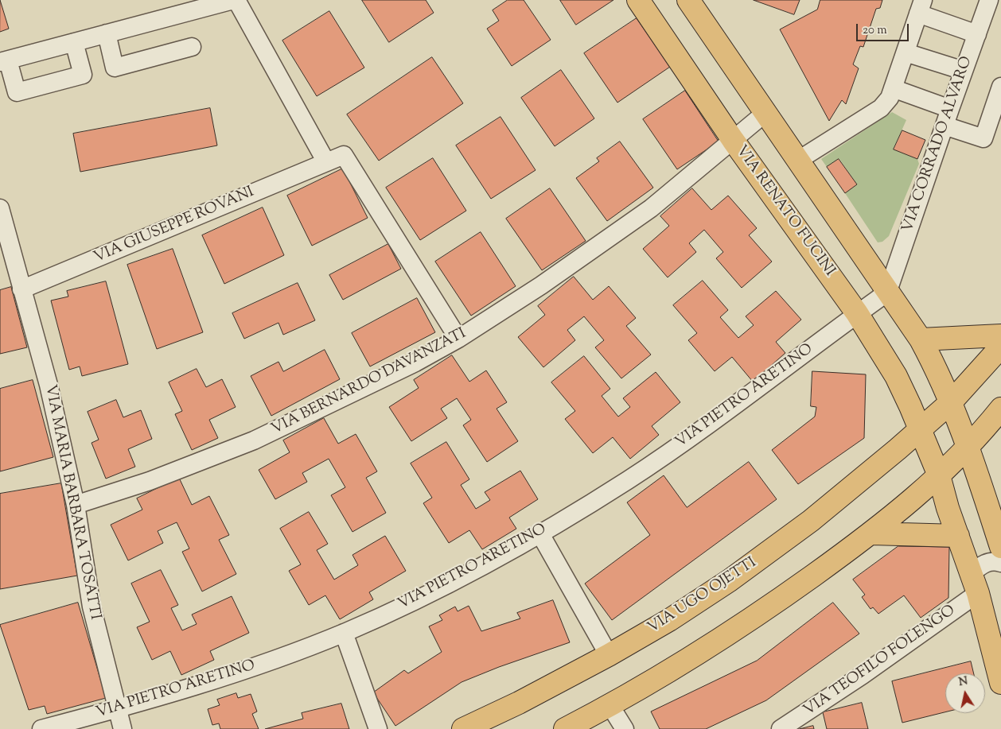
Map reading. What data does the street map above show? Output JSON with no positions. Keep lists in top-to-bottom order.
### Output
{
  "streets": {
    "main road": ["VIA RENATO FUCINI", "VIA UGO OJETTI"],
    "street": [
      "VIA CORRADO ALVARO",
      "VIA GIUSEPPE ROVANI",
      "VIA BERNARDO DAVANZATI",
      "VIA PIETRO ARETINO",
      "VIA MARIA BARBARA TOSATTI",
      "VIA TEOFILO FOLENGO"
    ]
  },
  "crossings": [
    ["VIA CORRADO ALVARO", "VIA RENATO FUCINI"],
    ["VIA CORRADO ALVARO", "VIA PIETRO ARETINO"],
    ["VIA RENATO FUCINI", "VIA BERNARDO DAVANZATI"],
    ["VIA RENATO FUCINI", "VIA PIETRO ARETINO"],
    ["VIA RENATO FUCINI", "VIA UGO OJETTI"],
    ["VIA RENATO FUCINI", "VIA TEOFILO FOLENGO"],
    ["VIA GIUSEPPE ROVANI", "VIA BERNARDO DAVANZATI"],
    ["VIA GIUSEPPE ROVANI", "VIA MARIA BARBARA TOSATTI"],
    ["VIA BERNARDO DAVANZATI", "VIA MARIA BARBARA TOSATTI"],
    ["VIA PIETRO ARETINO", "VIA MARIA BARBARA TOSATTI"]
  ],
  "scale_bar": "20 m",
  "north": "top"
}
